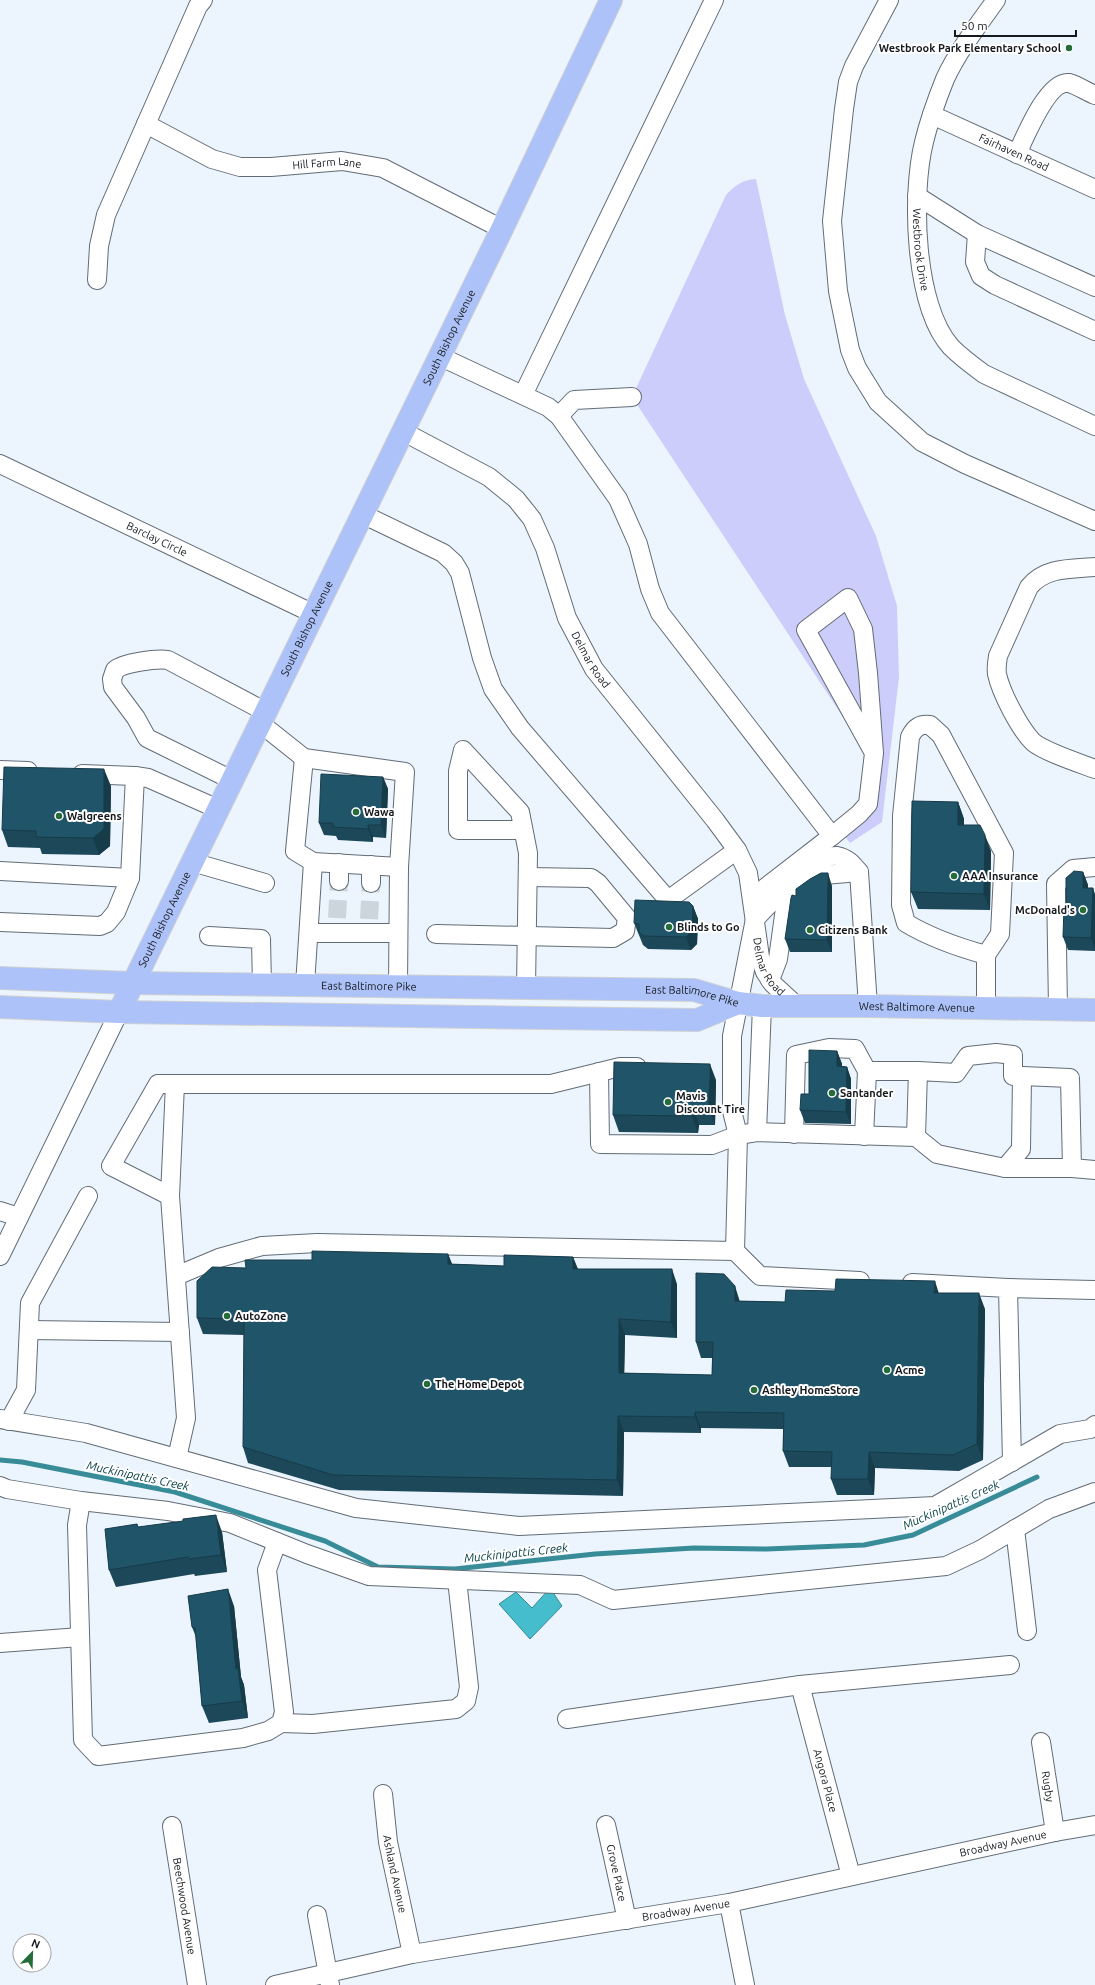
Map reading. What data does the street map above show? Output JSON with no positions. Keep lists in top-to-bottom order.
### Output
{
  "streets": {
    "main road": ["South Bishop Avenue", "East Baltimore Pike", "West Baltimore Avenue"],
    "street": [
      "Fairhaven Road",
      "Hill Farm Lane",
      "Westbrook Drive",
      "Barclay Circle",
      "Delmar Road",
      "Angora Place",
      "Rugby",
      "Broadway Avenue",
      "Grove Place",
      "Ashland Avenue",
      "Beechwood Avenue"
    ]
  },
  "crossings": [
    ["Fairhaven Road", "Westbrook Drive"],
    ["Hill Farm Lane", "South Bishop Avenue"],
    ["South Bishop Avenue", "Barclay Circle"],
    ["South Bishop Avenue", "Delmar Road"],
    ["South Bishop Avenue", "East Baltimore Pike"],
    ["Delmar Road", "East Baltimore Pike"],
    ["Delmar Road", "West Baltimore Avenue"],
    ["East Baltimore Pike", "West Baltimore Avenue"],
    ["Angora Place", "Broadway Avenue"],
    ["Rugby", "Broadway Avenue"],
    ["Broadway Avenue", "Grove Place"],
    ["Broadway Avenue", "Ashland Avenue"]
  ],
  "water": ["Muckinipattis Creek"],
  "places": [
    "Westbrook Park Elementary School",
    "Wawa",
    "Walgreens",
    "AAA Insurance",
    "McDonald's",
    "Blinds to Go",
    "Citizens Bank",
    "Santander",
    "Mavis Discount Tire",
    "AutoZone",
    "Acme",
    "The Home Depot",
    "Ashley HomeStore"
  ],
  "scale_bar": "50 m",
  "north": "top right"
}
